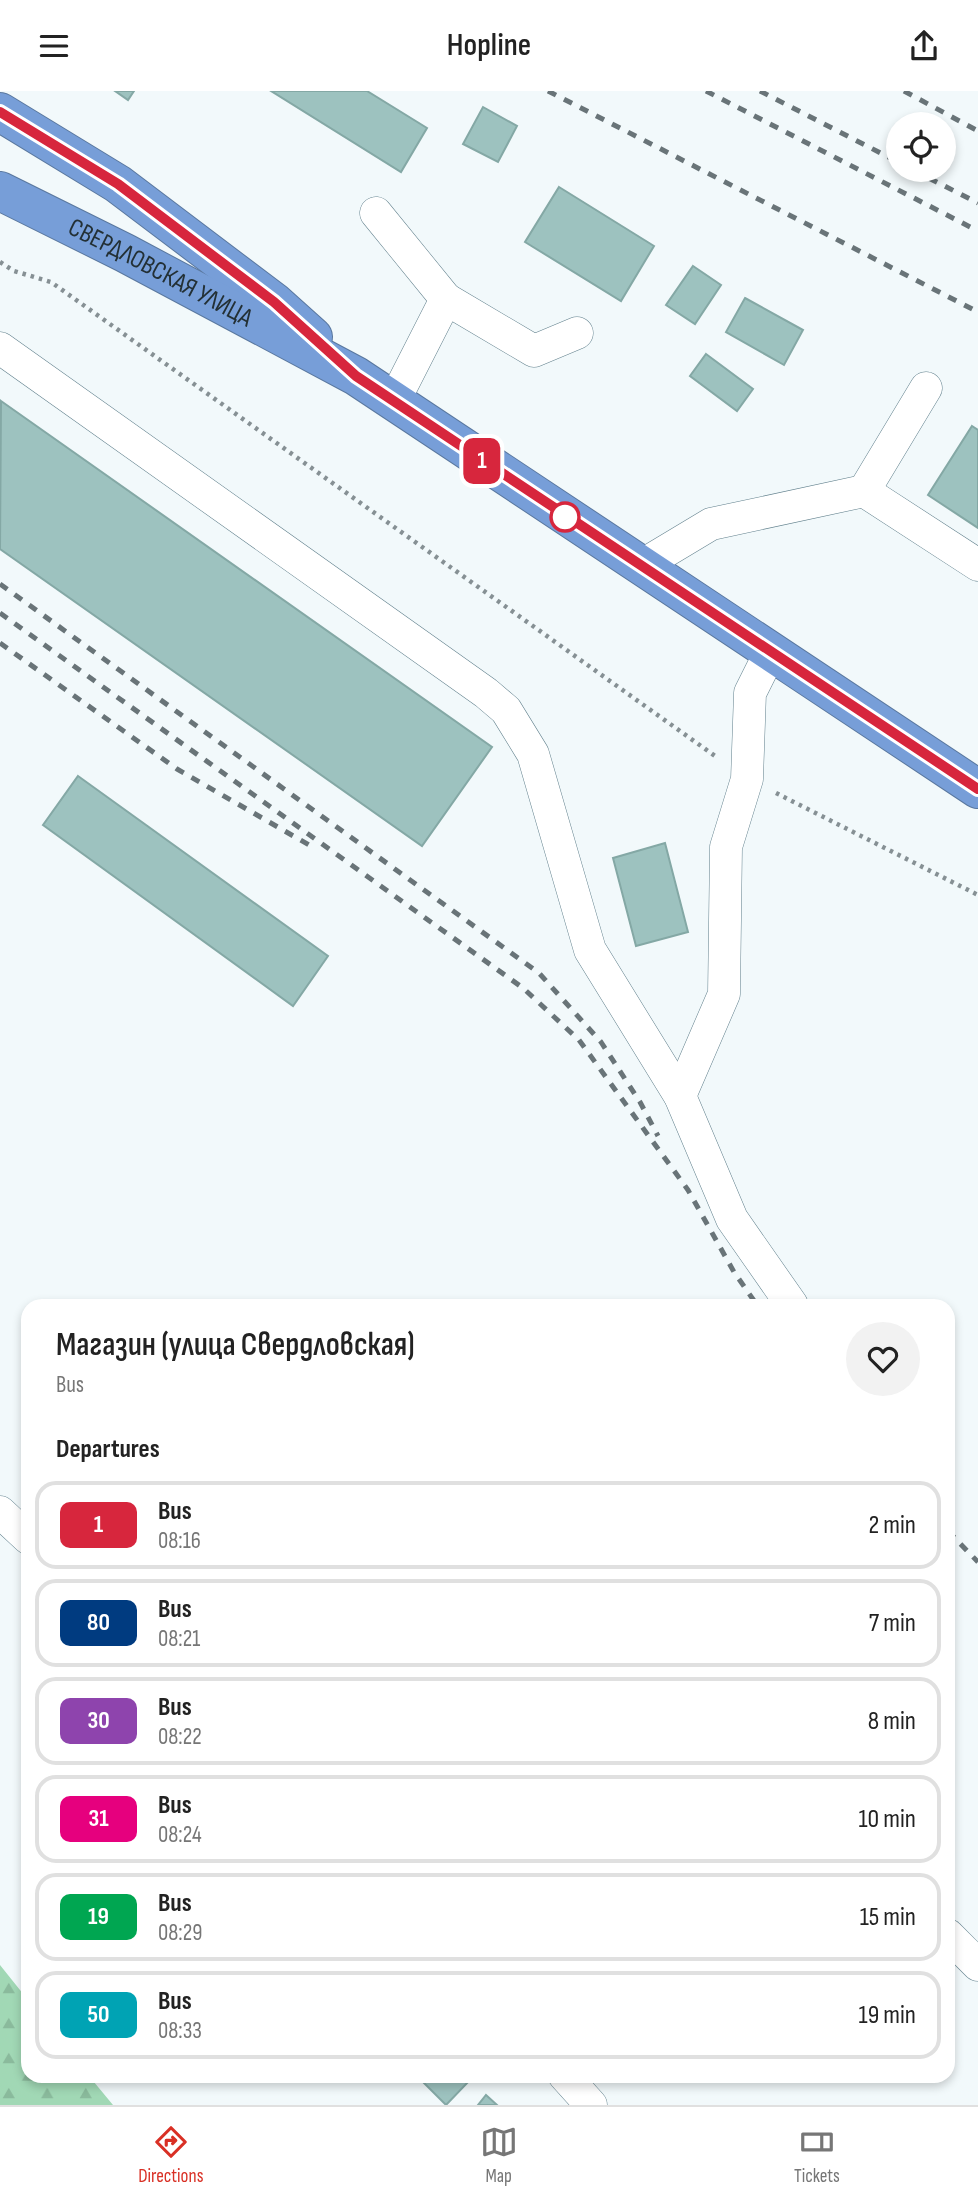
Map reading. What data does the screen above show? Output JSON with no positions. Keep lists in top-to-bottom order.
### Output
{
  "streets": {
    "highway": ["СВЕРДЛОВСКАЯ УЛИЦА"]
  },
  "lines": ["bus line 1"],
  "page": {
    "header": "Hopline",
    "on_map": "1",
    "heading": [
      ["Магазин (улица Свердловская)", "Bus"],
      "Departures"
    ],
    "list": [
      {
        "mark": "1",
        "name": "Bus",
        "note": "08:16",
        "value": "2 min"
      },
      {
        "mark": "80",
        "name": "Bus",
        "note": "08:21",
        "value": "7 min"
      },
      {
        "mark": "30",
        "name": "Bus",
        "note": "08:22",
        "value": "8 min"
      },
      {
        "mark": "31",
        "name": "Bus",
        "note": "08:24",
        "value": "10 min"
      },
      {
        "mark": "19",
        "name": "Bus",
        "note": "08:29",
        "value": "15 min"
      },
      {
        "mark": "50",
        "name": "Bus",
        "note": "08:33",
        "value": "19 min"
      }
    ],
    "tabs": ["Directions", "Map", "Tickets"]
  }
}
